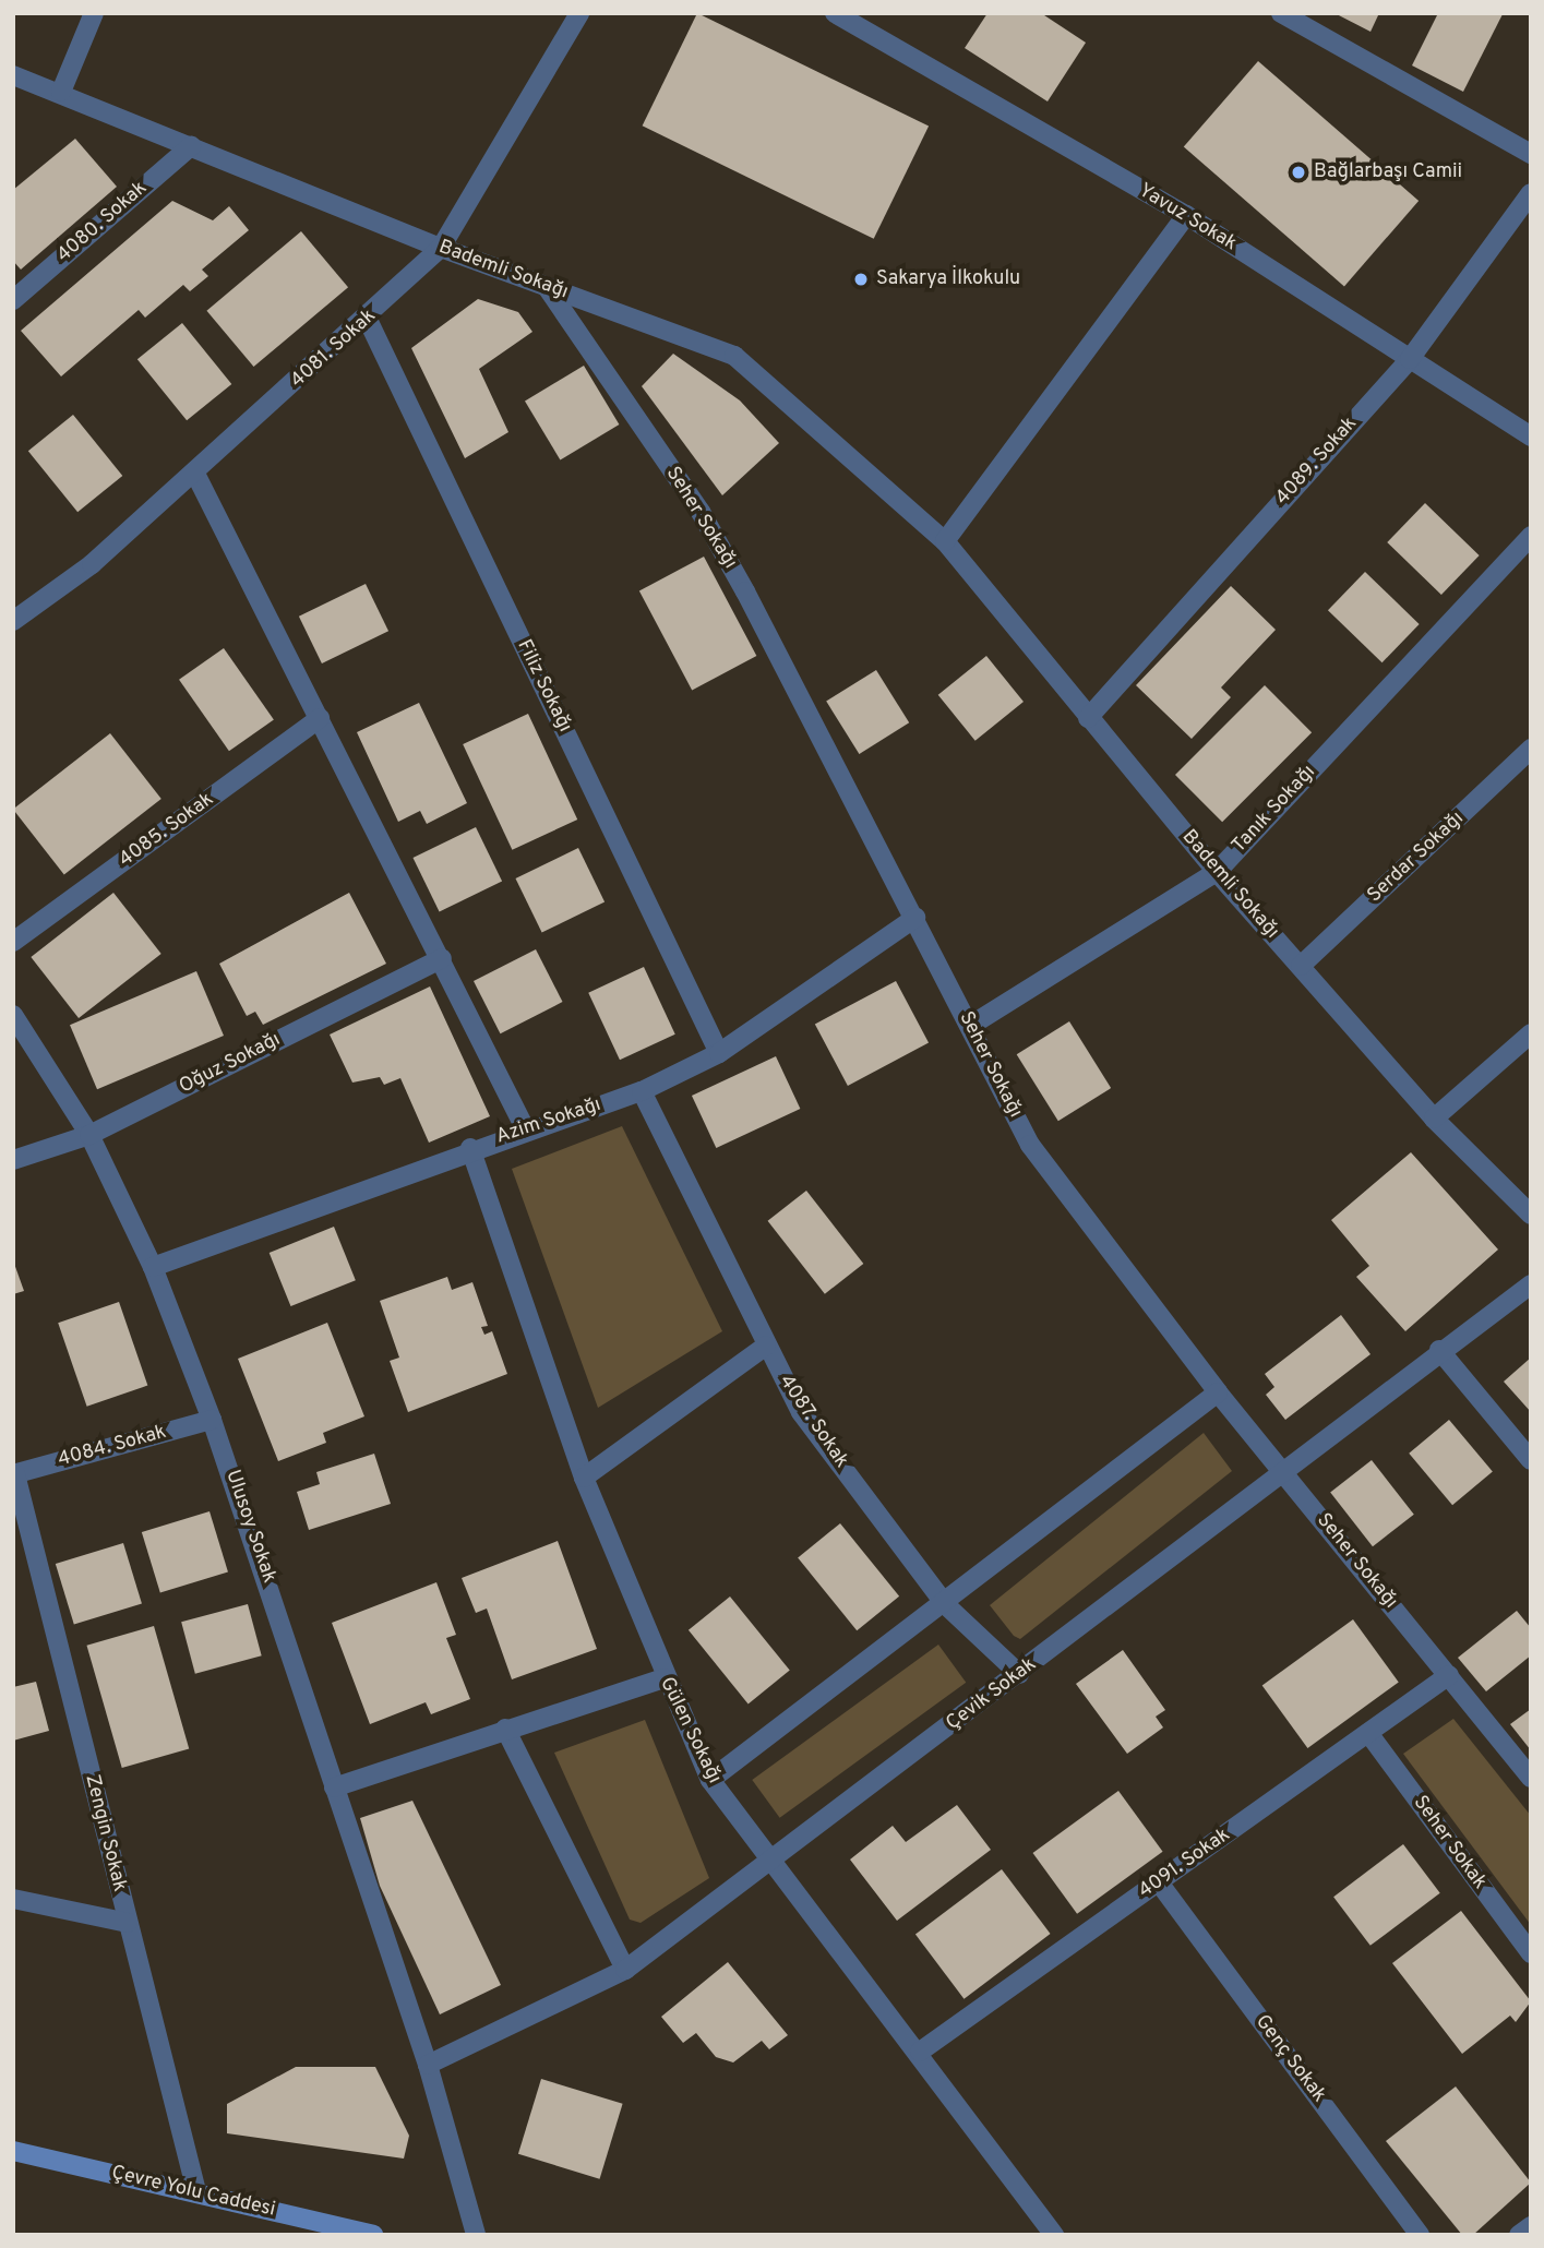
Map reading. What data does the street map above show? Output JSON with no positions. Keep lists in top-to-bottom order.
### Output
{
  "streets": {
    "main road": ["Çevre Yolu Caddesi"],
    "street": [
      "Yavuz Sokak",
      "4080. Sokak",
      "Bademli Sokağı",
      "4081. Sokak",
      "4089. Sokak",
      "Seher Sokağı",
      "Filiz Sokağı",
      "Tanık Sokağı",
      "4085. Sokak",
      "Serdar Sokağı",
      "Oğuz Sokağı",
      "Azim Sokağı",
      "4087. Sokak",
      "4084. Sokak",
      "Ulusoy Sokak",
      "Çevik Sokak",
      "Gülen Sokağı",
      "Zengin Sokak",
      "Seher Sokak",
      "4091. Sokak",
      "Genç Sokak"
    ]
  },
  "crossings": [
    ["Yavuz Sokak", "4089. Sokak"],
    ["4080. Sokak", "Bademli Sokağı"],
    ["Bademli Sokağı", "4081. Sokak"],
    ["Bademli Sokağı", "4089. Sokak"],
    ["Bademli Sokağı", "Seher Sokağı"],
    ["Bademli Sokağı", "Tanık Sokağı"],
    ["Bademli Sokağı", "Serdar Sokağı"],
    ["4081. Sokak", "Filiz Sokağı"],
    ["Seher Sokağı", "Tanık Sokağı"],
    ["Seher Sokağı", "Azim Sokağı"],
    ["Seher Sokağı", "Çevik Sokak"],
    ["Seher Sokağı", "4091. Sokak"],
    ["Filiz Sokağı", "Azim Sokağı"],
    ["Oğuz Sokağı", "Ulusoy Sokak"],
    ["Azim Sokağı", "4087. Sokak"],
    ["Azim Sokağı", "Ulusoy Sokak"],
    ["Azim Sokağı", "Gülen Sokağı"],
    ["4087. Sokak", "Çevik Sokak"],
    ["4084. Sokak", "Ulusoy Sokak"],
    ["4084. Sokak", "Zengin Sokak"],
    ["Ulusoy Sokak", "Çevik Sokak"],
    ["Çevik Sokak", "Gülen Sokağı"],
    ["Gülen Sokağı", "4091. Sokak"],
    ["Zengin Sokak", "Çevre Yolu Caddesi"],
    ["Seher Sokak", "4091. Sokak"],
    ["4091. Sokak", "Genç Sokak"]
  ],
  "places": ["Bağlarbaşı Camii", "Sakarya İlkokulu"]
}
